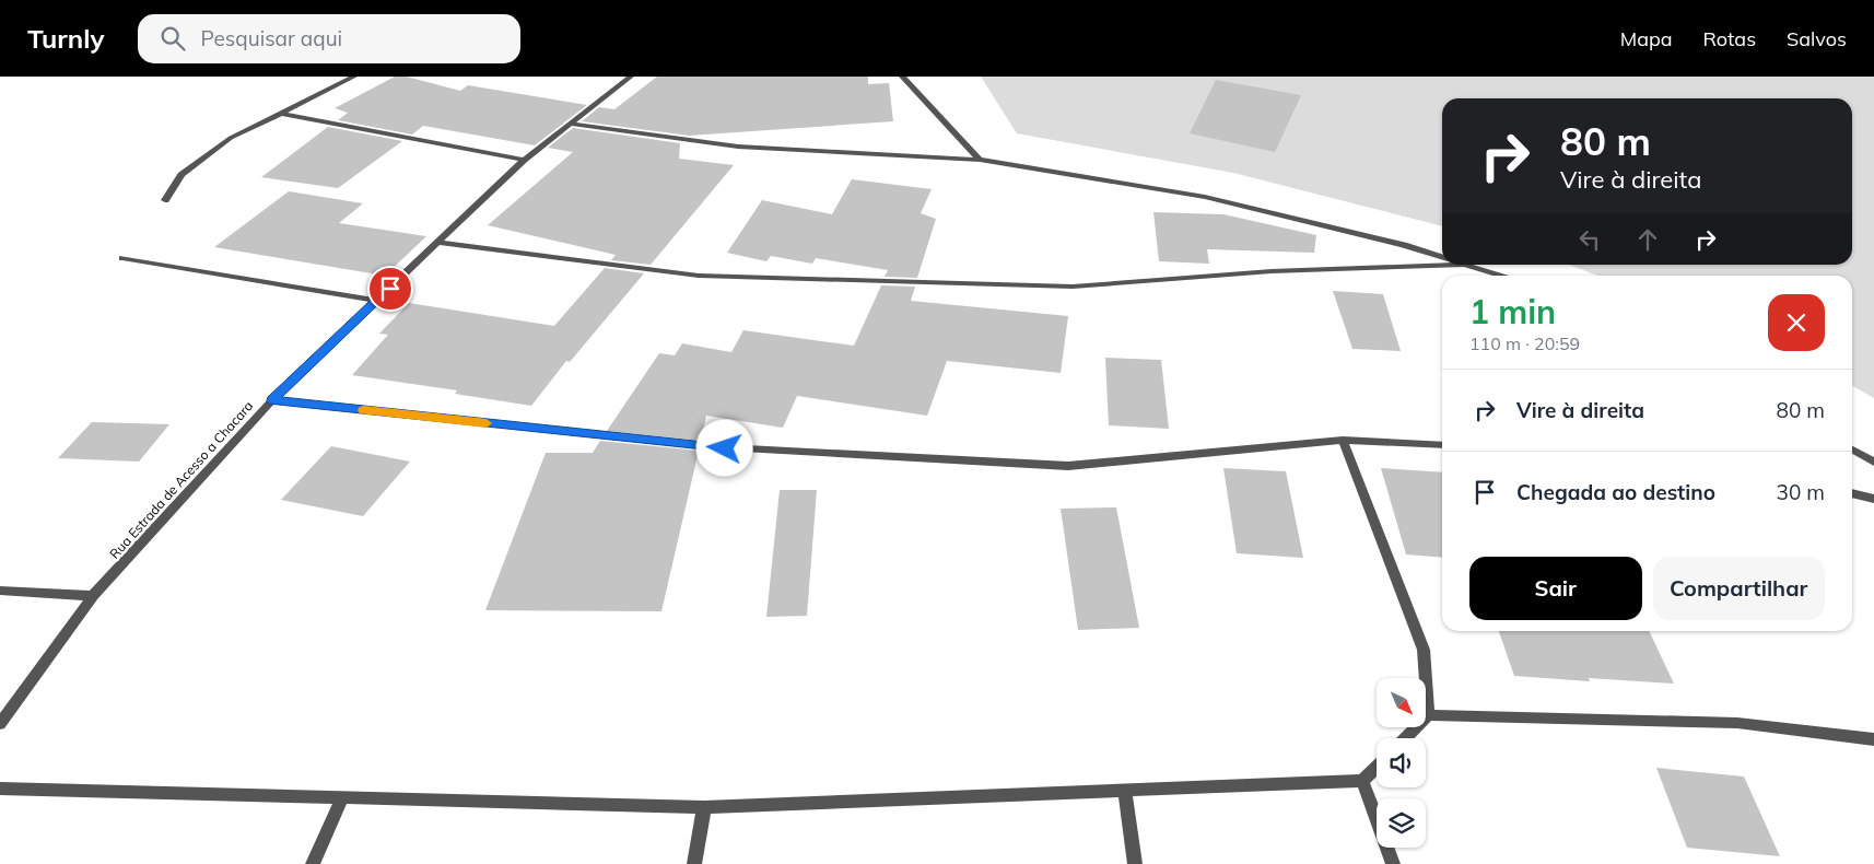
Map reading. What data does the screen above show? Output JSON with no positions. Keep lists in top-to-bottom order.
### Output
{
  "streets": {
    "street": ["Rua Estrada de Acesso a Chacara"]
  },
  "north": "bottom right",
  "page": {
    "header": "Turnly",
    "search": "Pesquisar aqui",
    "nav": ["Mapa", "Rotas", "Salvos"],
    "turn": ["80 m", "Vire à direita"],
    "heading": ["1 min", "110 m · 20:59"],
    "list": [
      {
        "name": "Vire à direita",
        "value": "80 m"
      },
      {
        "name": "Chegada ao destino",
        "value": "30 m"
      }
    ],
    "buttons": ["Sair", "Compartilhar"]
  }
}
